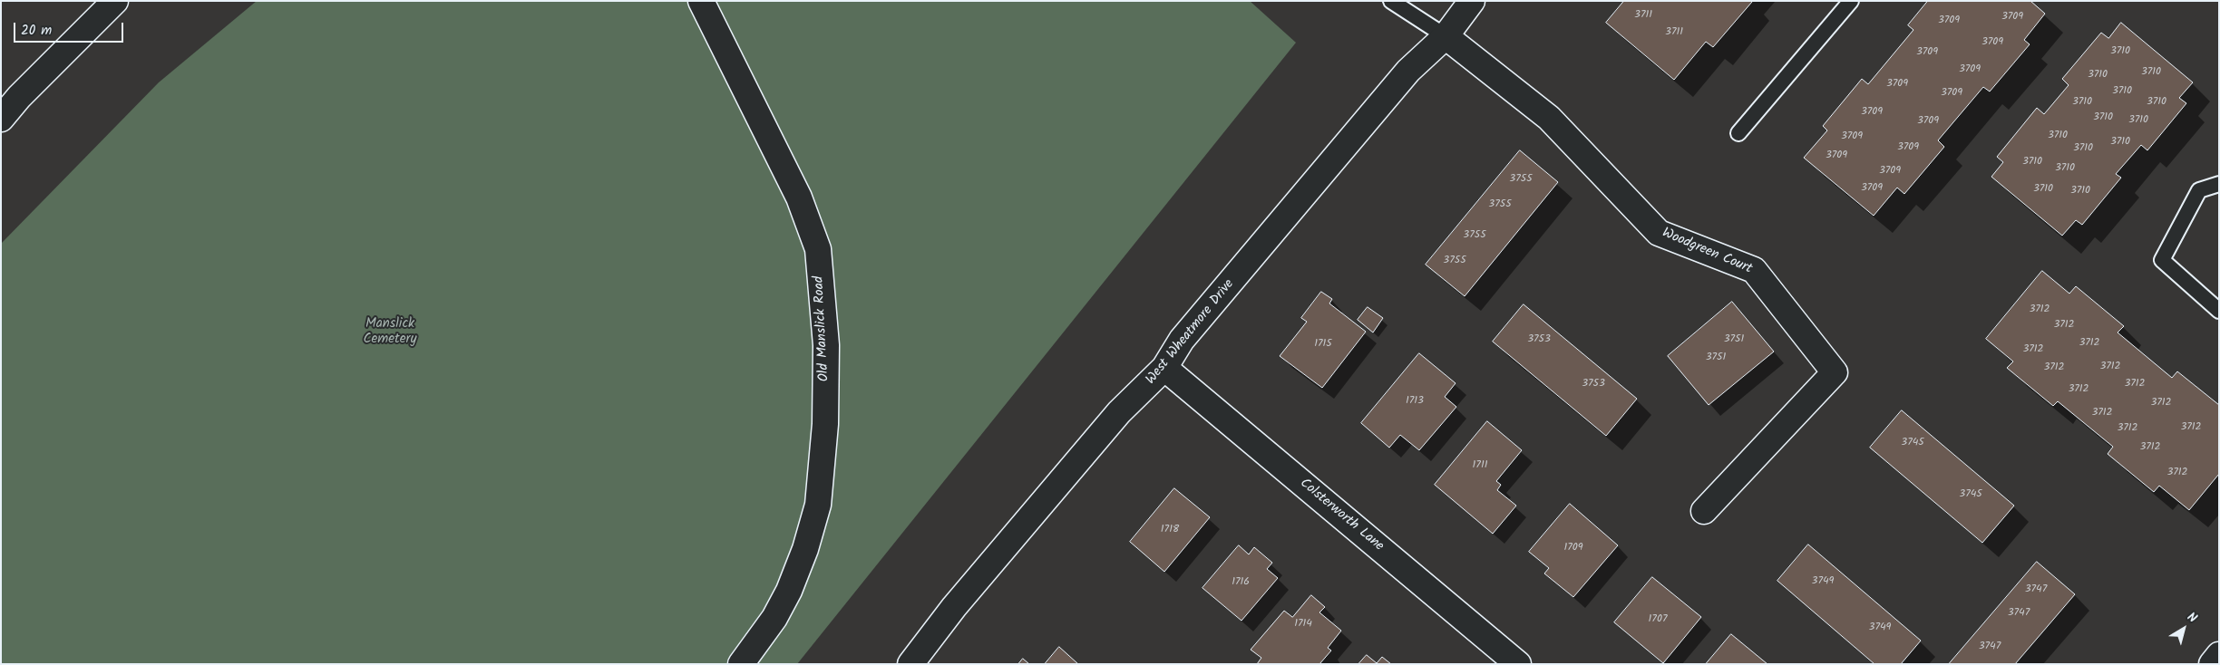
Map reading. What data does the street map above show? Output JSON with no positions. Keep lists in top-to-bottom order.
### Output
{
  "streets": {
    "street": [
      "Woodgreen Court",
      "Old Manslick Road",
      "West Wheatmore Drive",
      "Colsterworth Lane"
    ]
  },
  "crossings": [
    ["Woodgreen Court", "West Wheatmore Drive"],
    ["West Wheatmore Drive", "Colsterworth Lane"]
  ],
  "parks": ["Manslick Cemetery"],
  "house_numbers": [
    "3711",
    "3709",
    "3709",
    "3711",
    "3709",
    "3710",
    "3709",
    "3709",
    "3710",
    "3710",
    "3709",
    "3710",
    "3709",
    "3710",
    "3710",
    "3709",
    "3710",
    "3710",
    "3709",
    "3710",
    "3709",
    "3710",
    "3709",
    "3710",
    "3709",
    "3710",
    "3710",
    "3709",
    "3755",
    "3709",
    "3710",
    "3710",
    "3755",
    "3755",
    "3755",
    "3712",
    "3712",
    "3753",
    "3751",
    "3712",
    "1715",
    "3712",
    "3751",
    "3712",
    "3712",
    "3753",
    "3712",
    "3712",
    "1713",
    "3712",
    "3712",
    "3712",
    "3712",
    "3745",
    "3712",
    "1711",
    "3712",
    "3745",
    "1718",
    "1709",
    "3749",
    "1716",
    "3747",
    "3747",
    "1707",
    "1714",
    "3749",
    "3747"
  ],
  "scale_bar": "20 m",
  "north": "top right"
}
